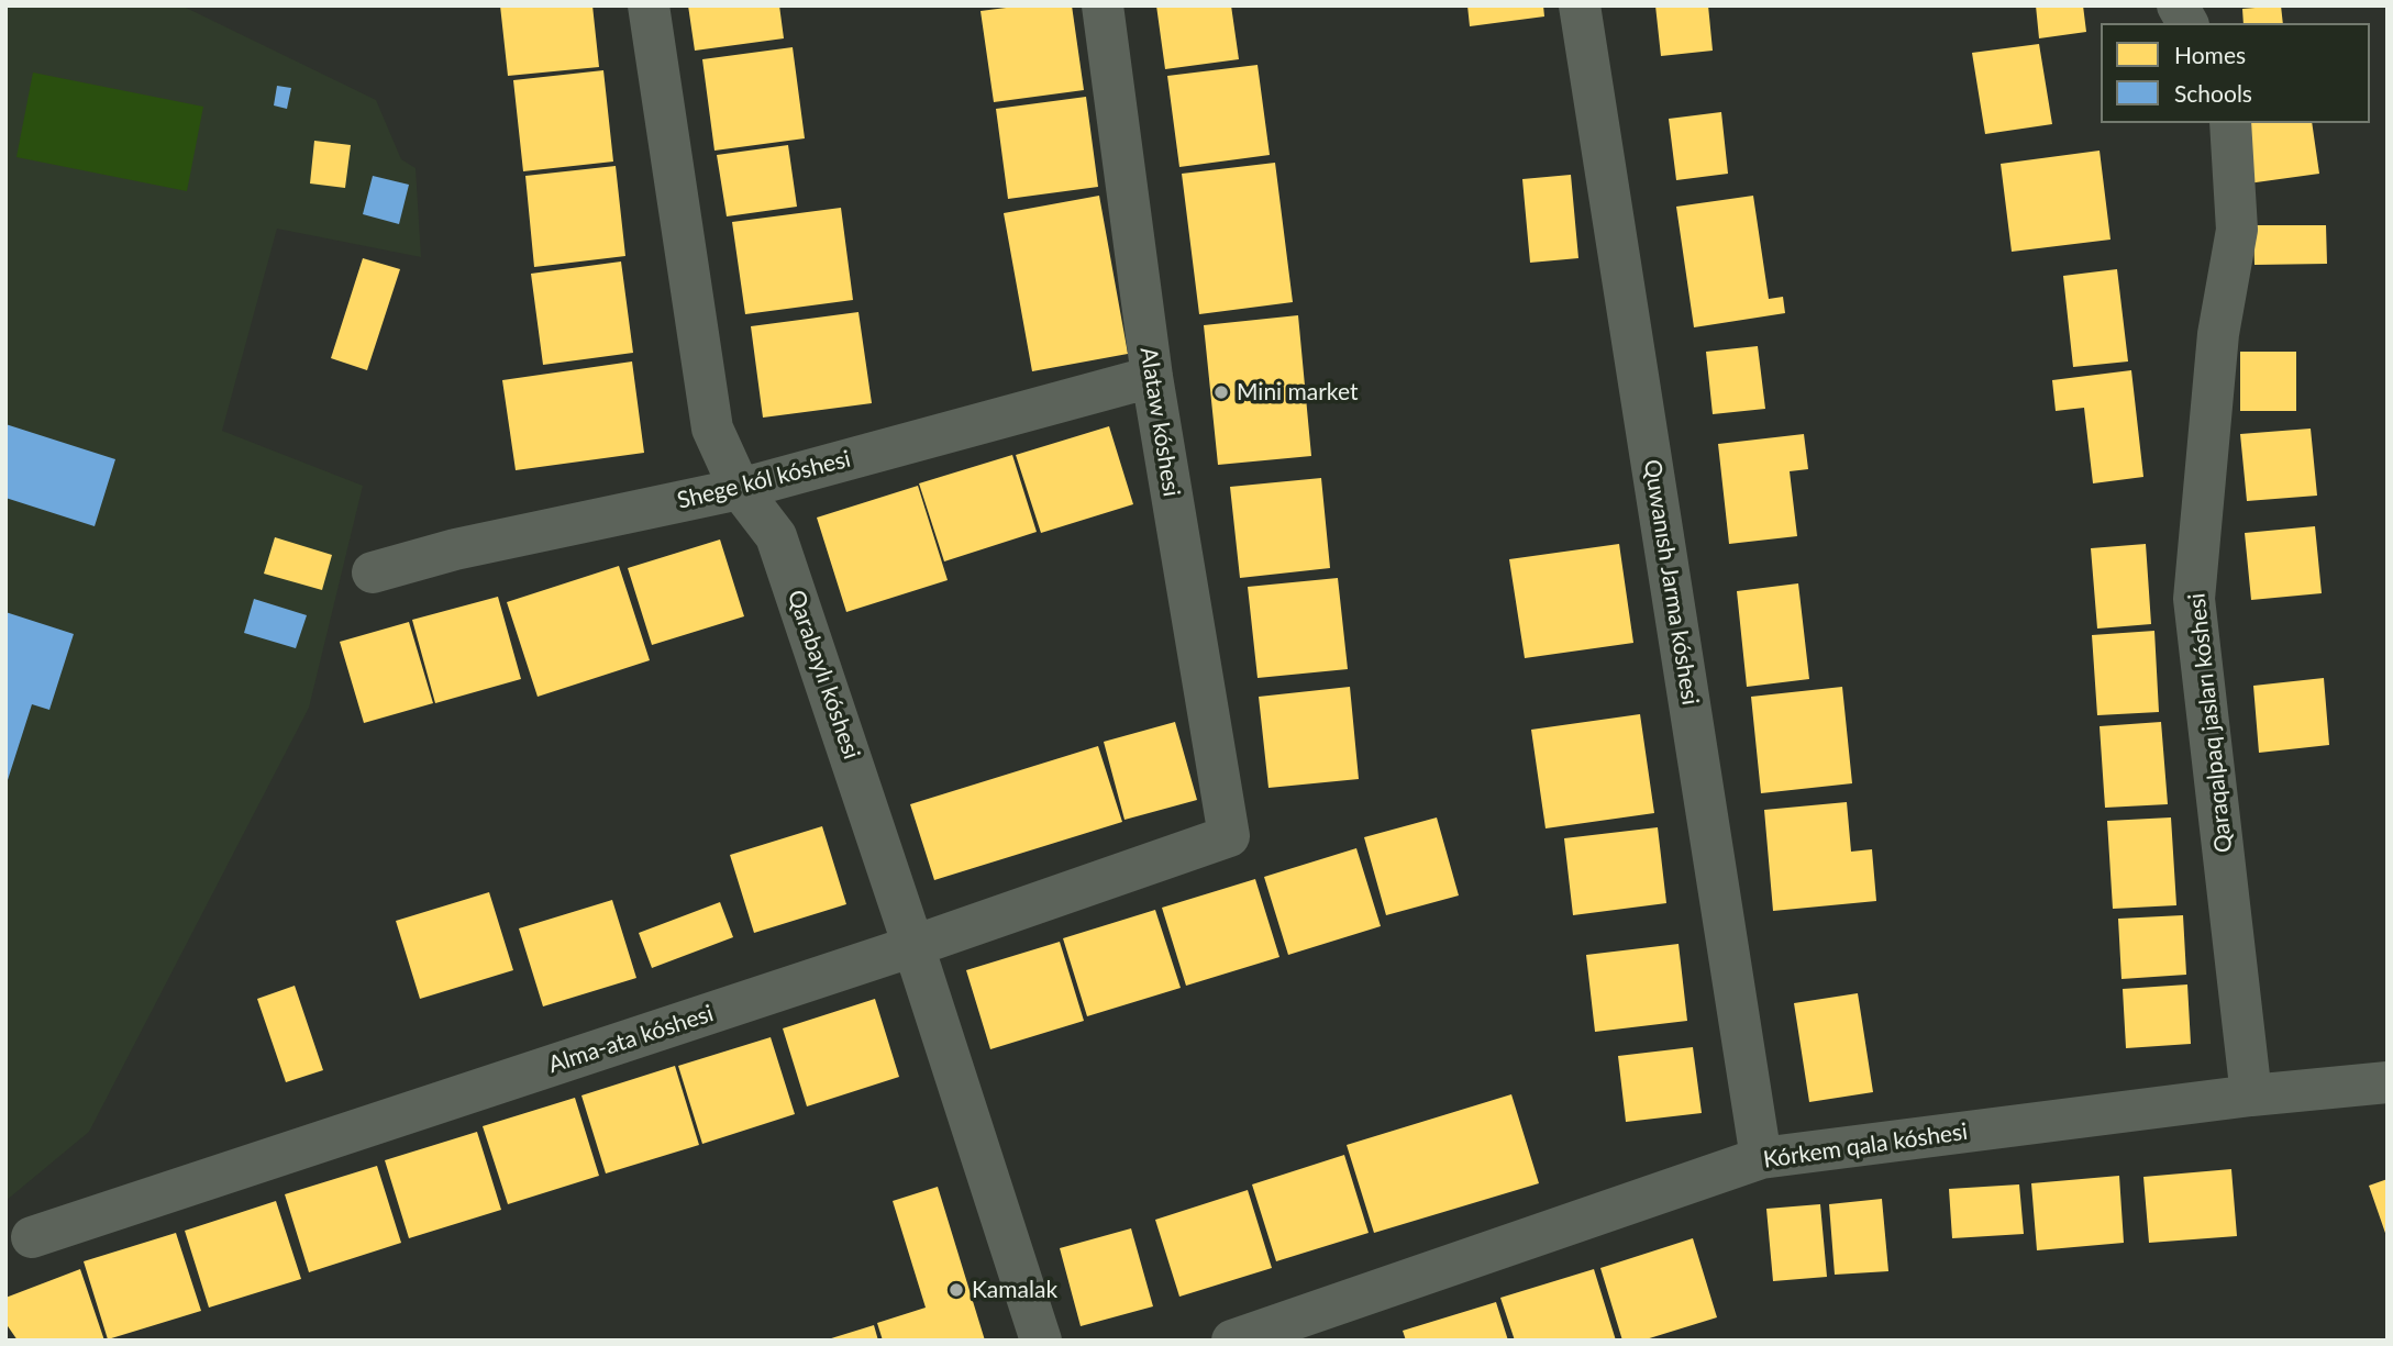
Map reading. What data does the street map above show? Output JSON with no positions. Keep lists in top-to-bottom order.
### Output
{
  "streets": {
    "street": [
      "Alataw kóshesi",
      "Shege kól kóshesi",
      "Quwanısh Jarma kóshesi",
      "Qarabaylı kóshesi",
      "Qaraqalpaq jasları kóshesi",
      "Alma-ata kóshesi",
      "Kórkem qala kóshesi"
    ]
  },
  "crossings": [
    ["Alataw kóshesi", "Shege kól kóshesi"],
    ["Alataw kóshesi", "Alma-ata kóshesi"],
    ["Shege kól kóshesi", "Qarabaylı kóshesi"],
    ["Quwanısh Jarma kóshesi", "Kórkem qala kóshesi"],
    ["Qarabaylı kóshesi", "Alma-ata kóshesi"],
    ["Qaraqalpaq jasları kóshesi", "Kórkem qala kóshesi"]
  ],
  "places": ["Mini market", "Kamalak"],
  "legend": ["Homes", "Schools"]
}
